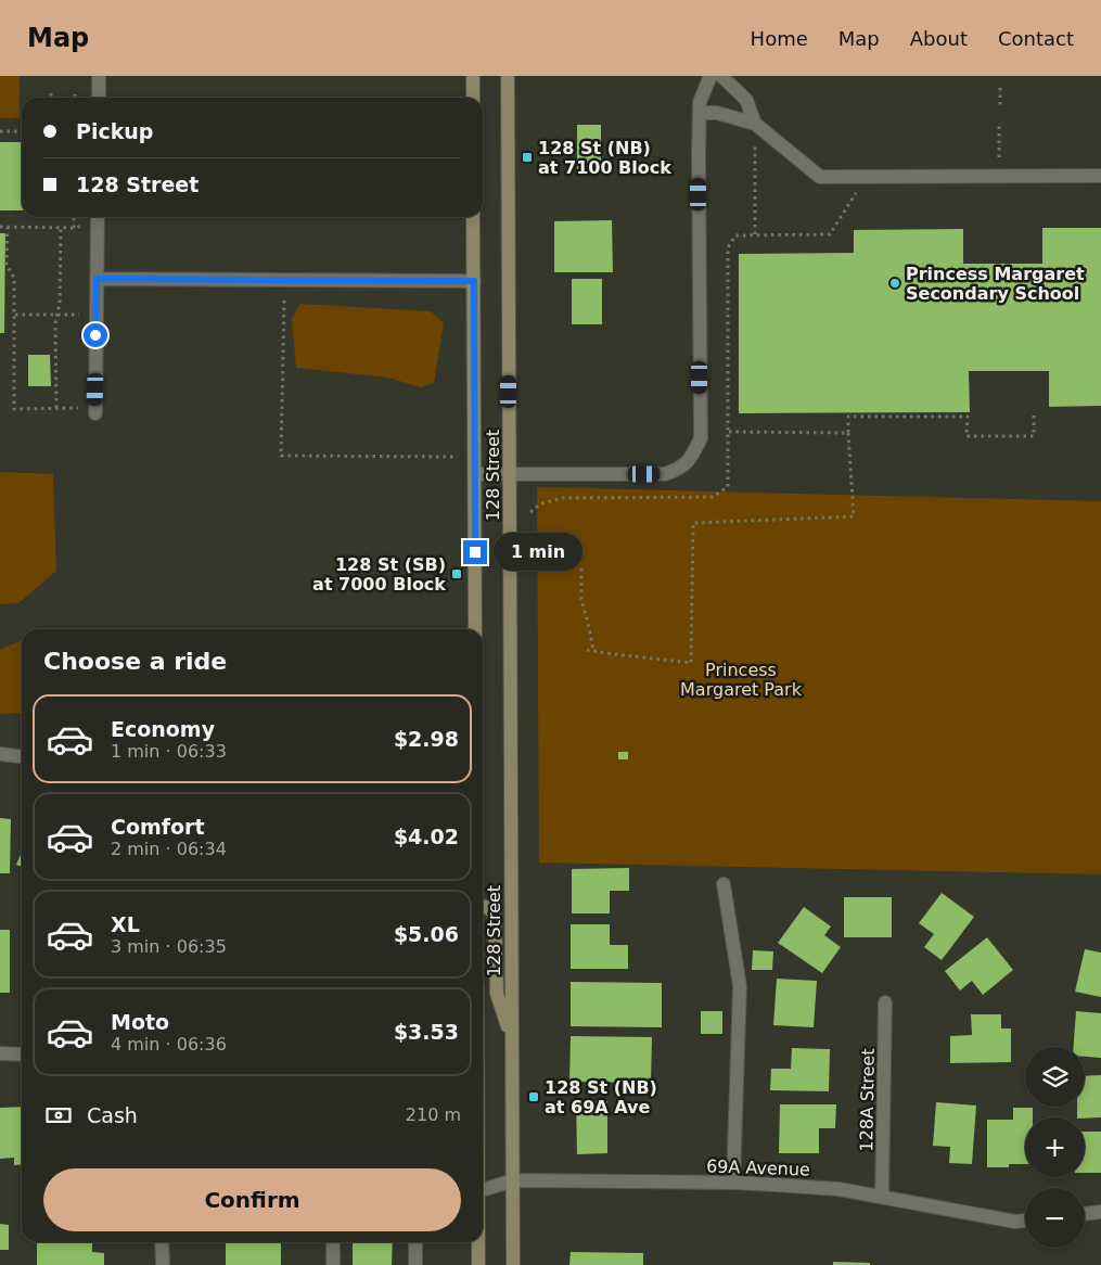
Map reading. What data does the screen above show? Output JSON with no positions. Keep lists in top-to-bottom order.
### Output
{
  "streets": {
    "main road": ["128 Street"],
    "street": ["128A Street", "69A Avenue"]
  },
  "crossings": [
    ["128 Street", "69A Avenue"],
    ["128A Street", "69A Avenue"]
  ],
  "parks": ["Princess Margaret Park"],
  "places": {
    "transit": ["128 St (NB) at 7100 Block", "128 St (SB) at 7000 Block", "128 St (NB) at 69A Ave"],
    "other": ["Princess Margaret Secondary School"]
  },
  "page": {
    "header": "Map",
    "nav": [
      "Home",
      "Map",
      "About",
      "Contact"
    ],
    "banner": ["Pickup", "128 Street"],
    "bubble": "1 min",
    "heading": "Choose a ride",
    "list": [
      {
        "name": "Economy",
        "note": "1 min · 06:33",
        "value": "$2.98"
      },
      {
        "name": "Comfort",
        "note": "2 min · 06:34",
        "value": "$4.02"
      },
      {
        "name": "XL",
        "note": "3 min · 06:35",
        "value": "$5.06"
      },
      {
        "name": "Moto",
        "note": "4 min · 06:36",
        "value": "$3.53"
      }
    ],
    "map_buttons": ["+", "−"],
    "pay": ["Cash", "210 m"],
    "buttons": "Confirm"
  }
}
